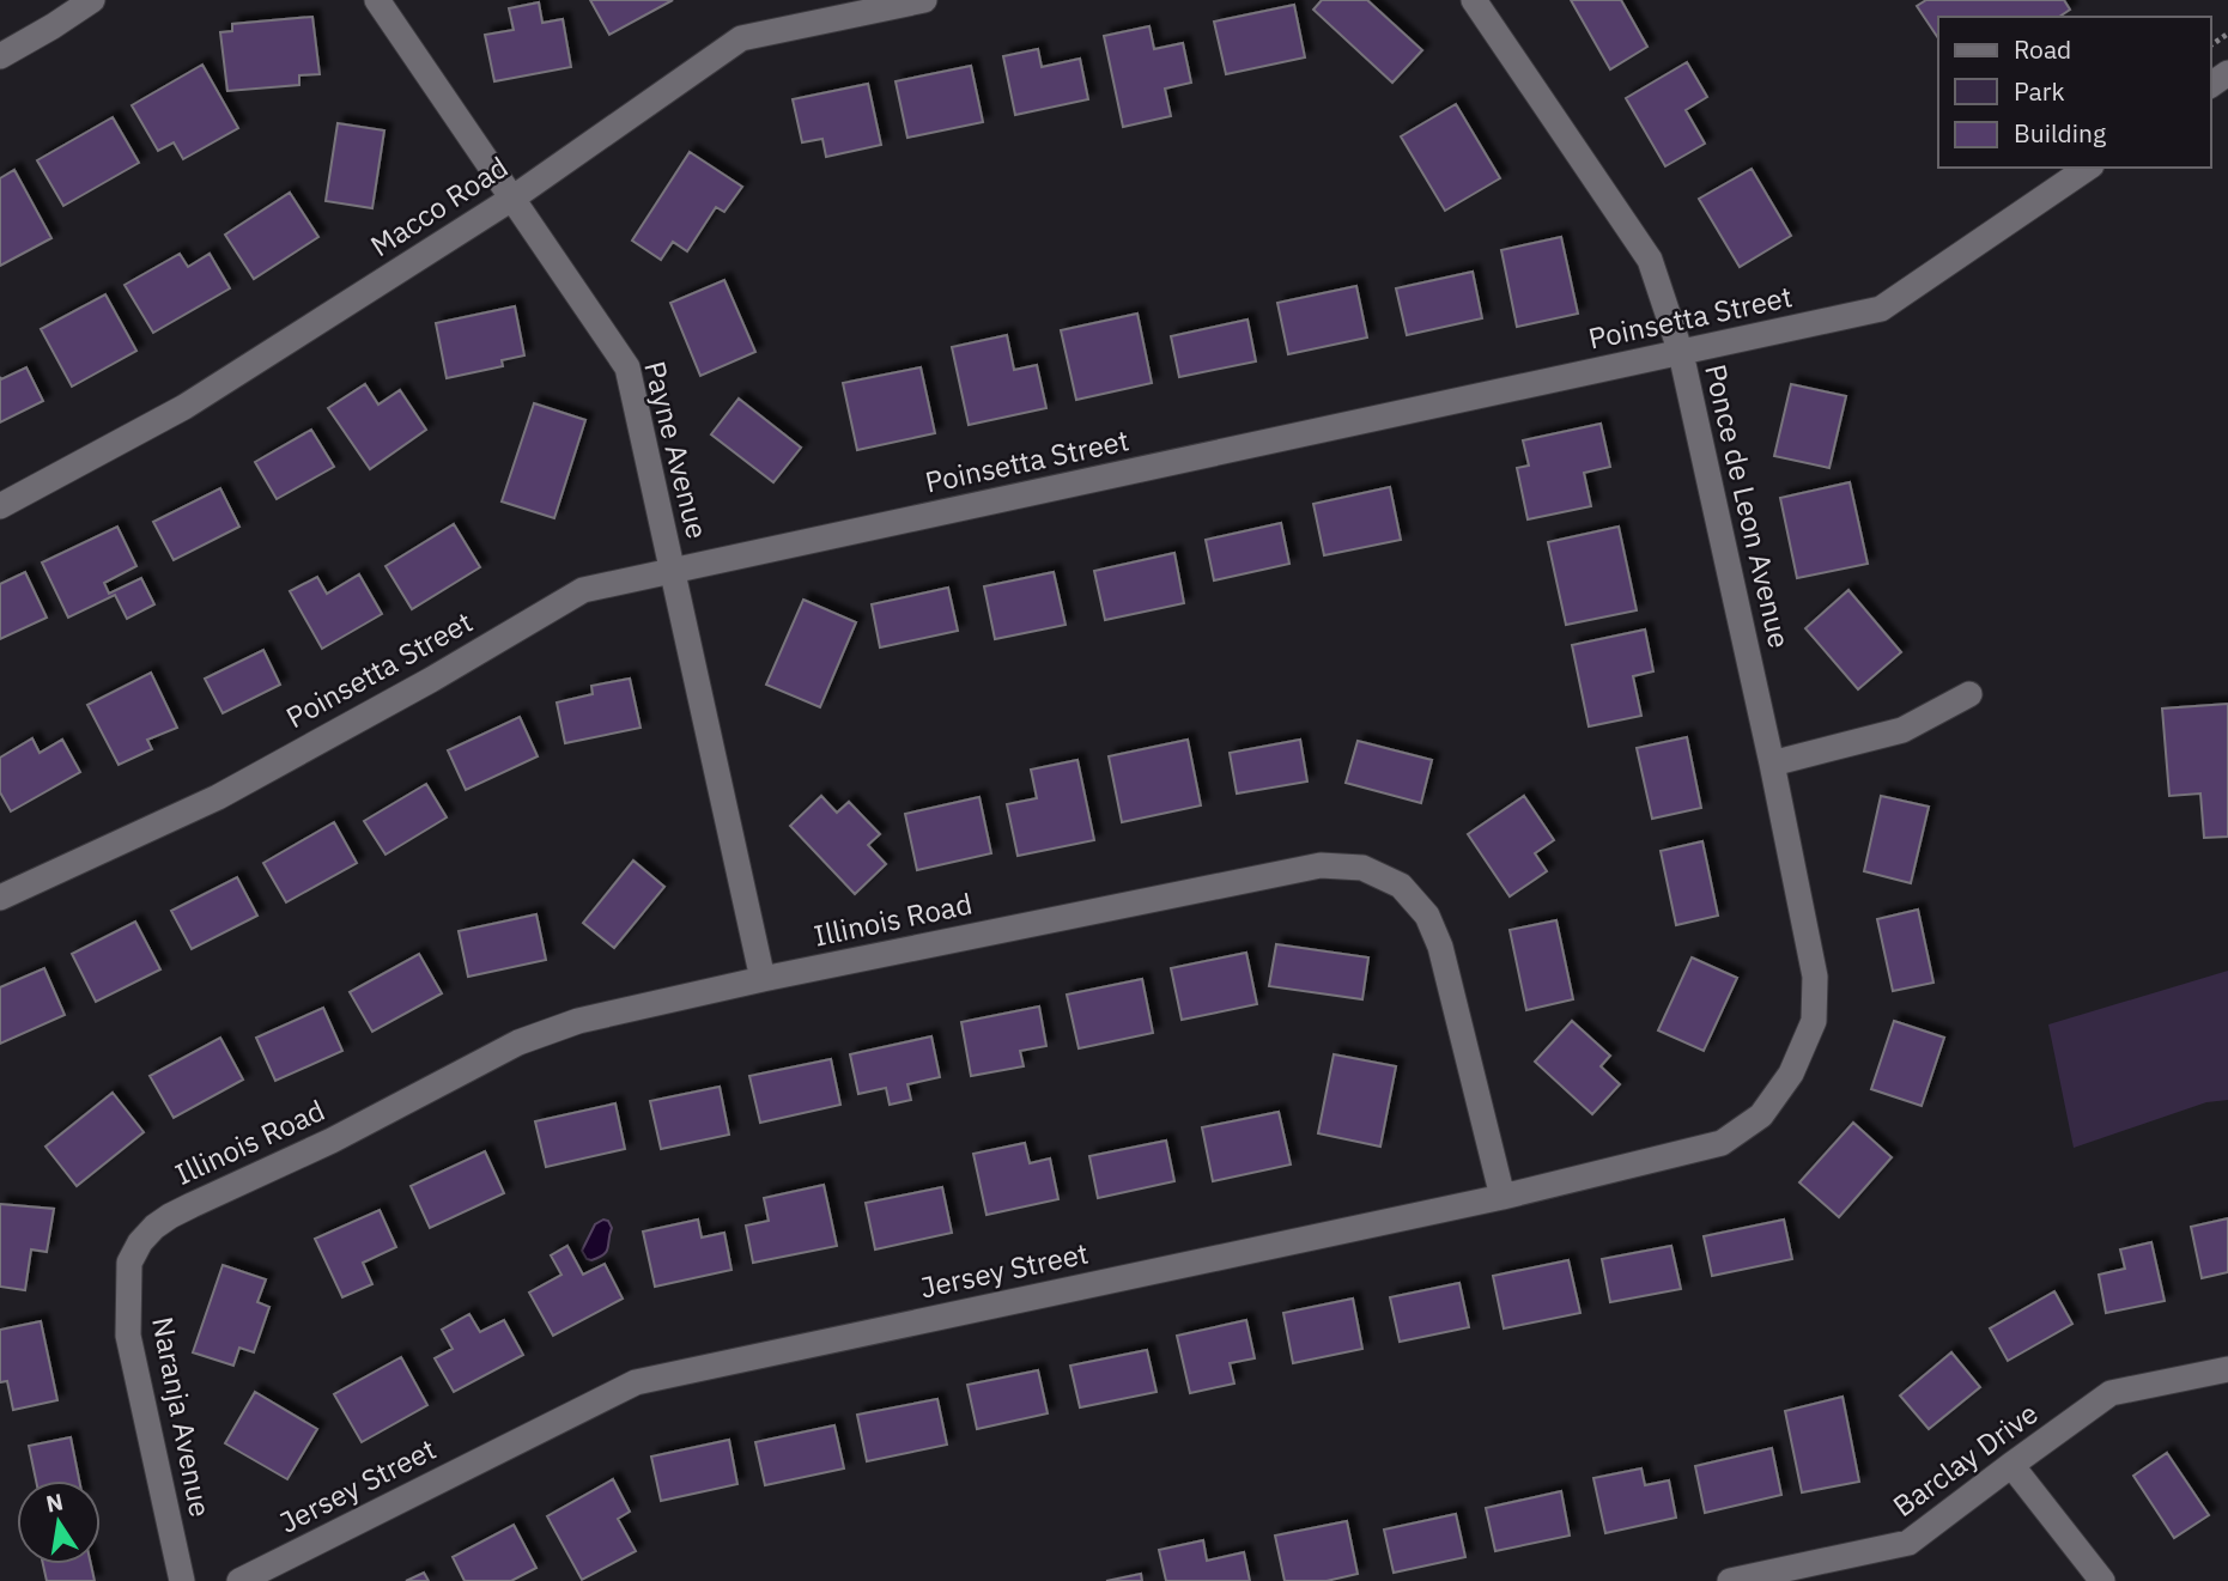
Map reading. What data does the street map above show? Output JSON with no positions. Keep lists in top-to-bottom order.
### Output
{
  "streets": {
    "street": [
      "Macco Road",
      "Poinsetta Street",
      "Payne Avenue",
      "Ponce de Leon Avenue",
      "Illinois Road",
      "Jersey Street",
      "Naranja Avenue",
      "Barclay Drive"
    ]
  },
  "crossings": [
    ["Macco Road", "Payne Avenue"],
    ["Poinsetta Street", "Payne Avenue"],
    ["Poinsetta Street", "Ponce de Leon Avenue"],
    ["Payne Avenue", "Illinois Road"],
    ["Ponce de Leon Avenue", "Jersey Street"],
    ["Illinois Road", "Jersey Street"],
    ["Illinois Road", "Naranja Avenue"]
  ],
  "legend": ["Road", "Park", "Building"],
  "north": "top"
}
